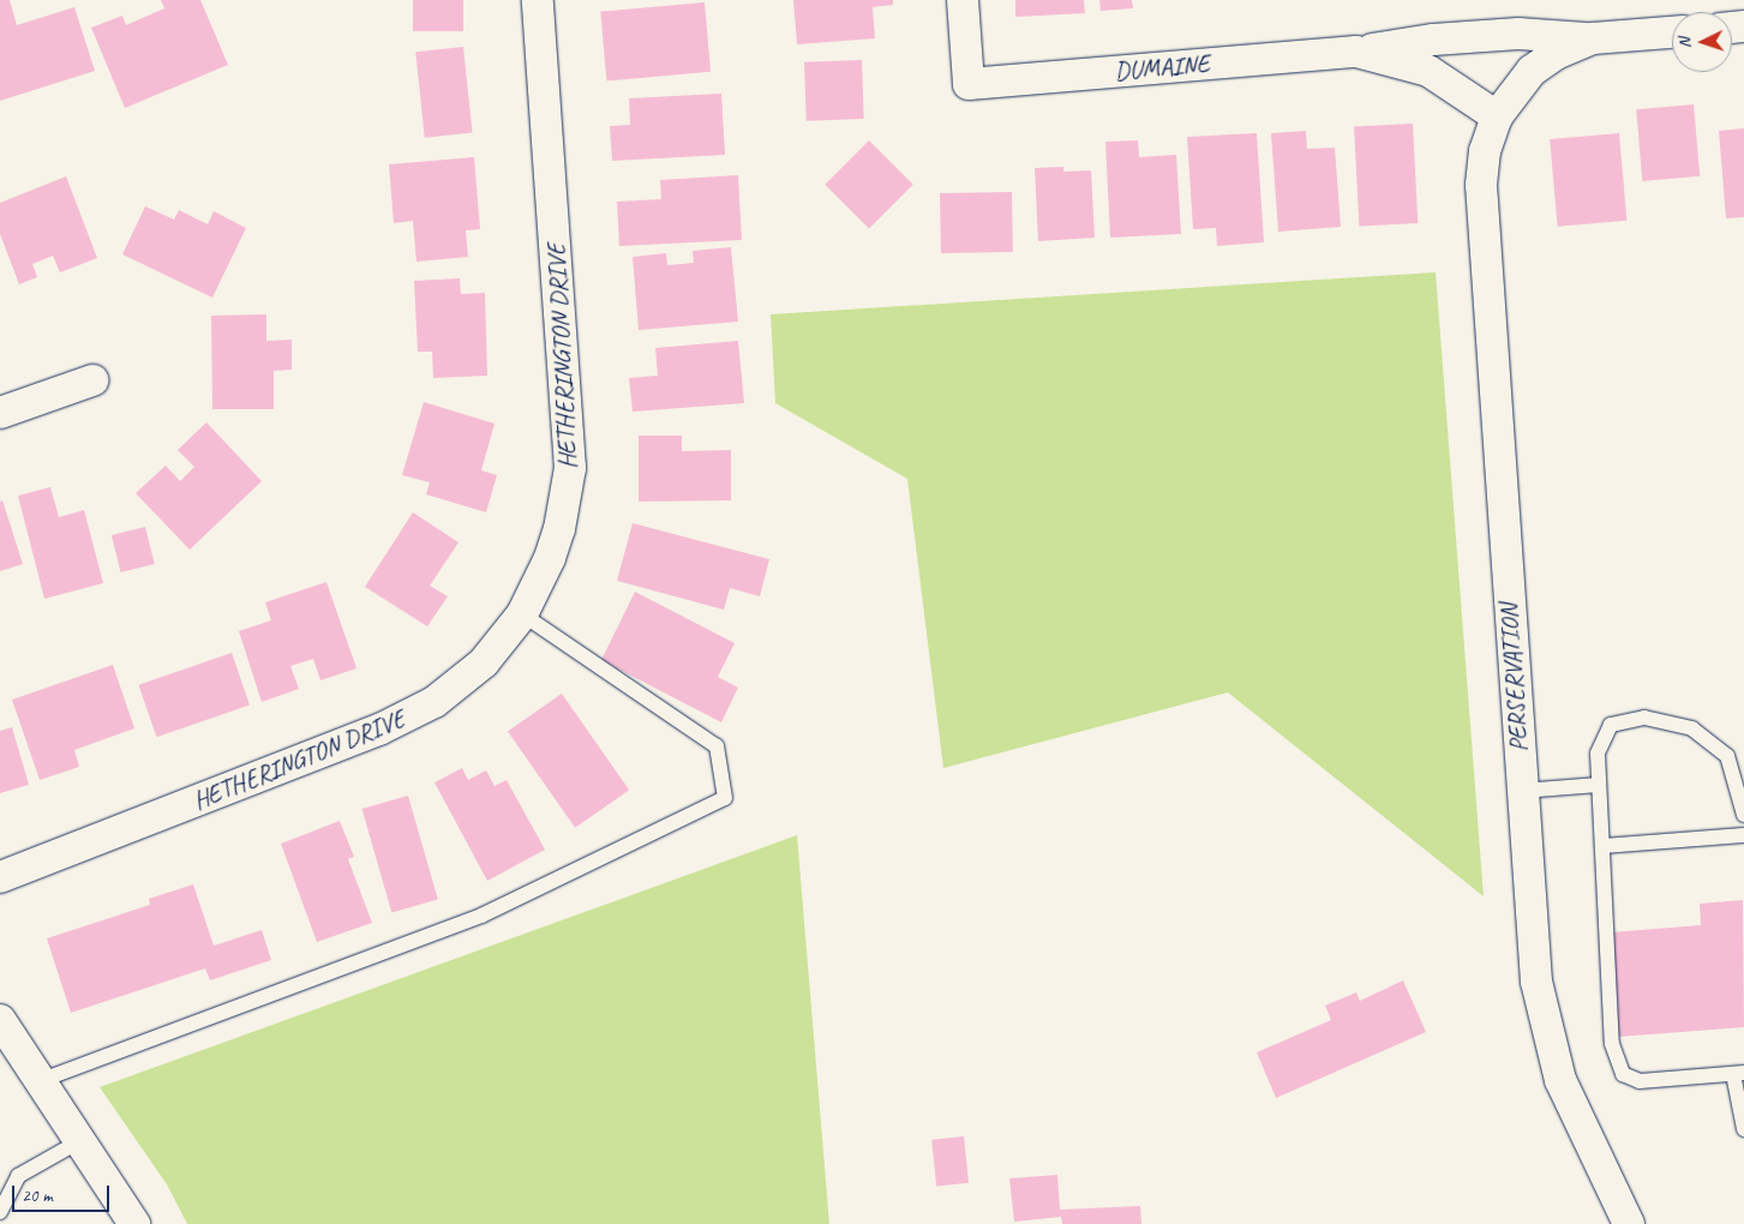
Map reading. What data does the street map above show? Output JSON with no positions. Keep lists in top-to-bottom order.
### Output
{
  "streets": {
    "street": ["DUMAINE", "HETHERINGTON DRIVE", "PERSERVATION"]
  },
  "crossings": [
    ["DUMAINE", "PERSERVATION"]
  ],
  "scale_bar": "20 m",
  "north": "left"
}
